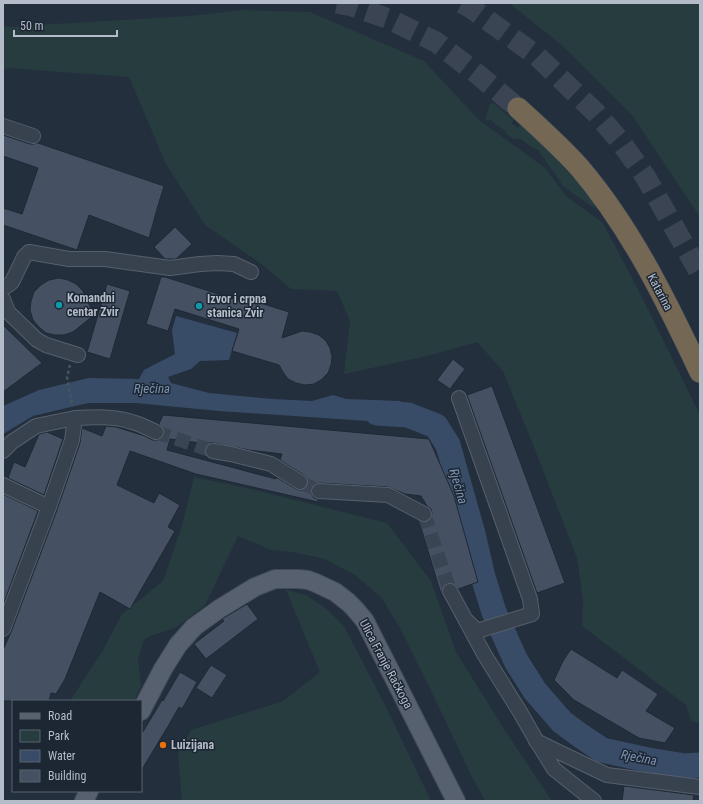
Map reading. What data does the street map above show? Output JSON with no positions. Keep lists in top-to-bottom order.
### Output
{
  "streets": {
    "highway": ["Katarina"],
    "main road": ["Ulica Franje Račkoga"]
  },
  "water": ["Rječina"],
  "places": ["Komandni centar Zvir", "Izvor i crpna stanica Zvir", "Luizijana"],
  "legend": [
    "Road",
    "Park",
    "Water",
    "Building"
  ],
  "scale_bar": "50 m"
}
